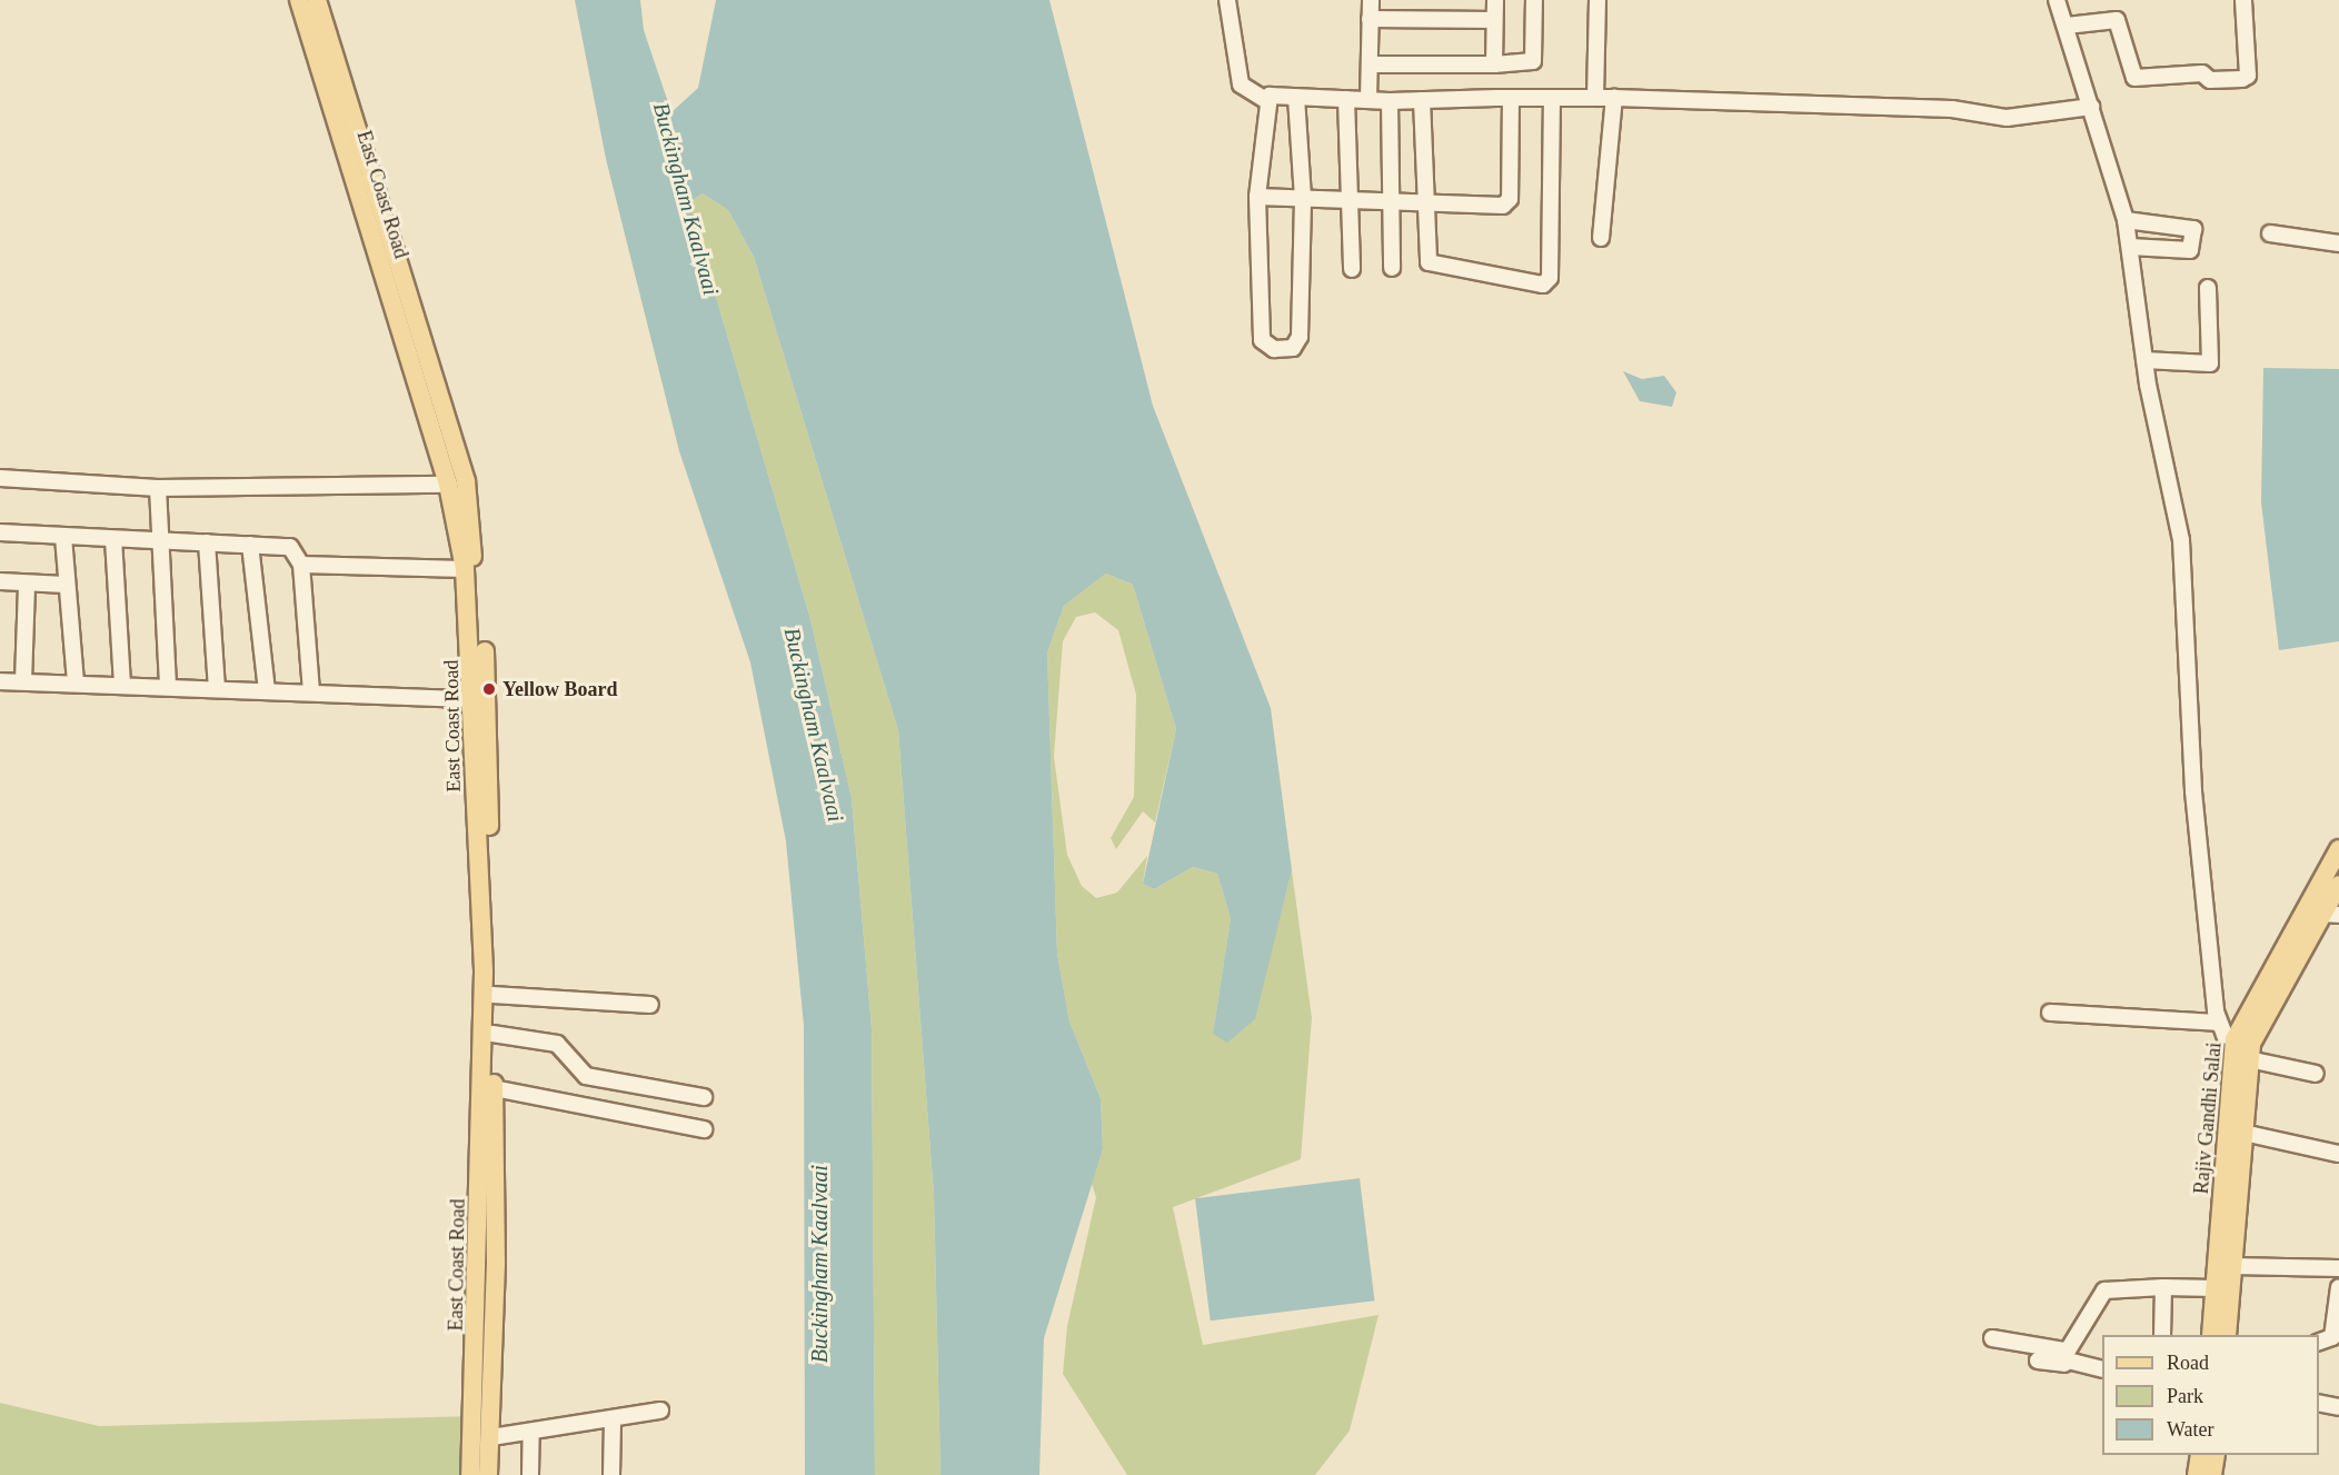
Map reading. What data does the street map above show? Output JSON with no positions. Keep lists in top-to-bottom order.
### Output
{
  "streets": {
    "main road": ["East Coast Road", "Rajiv Gandhi Salai"]
  },
  "water": ["Buckingham Kaalvaai"],
  "places": ["Yellow Board"],
  "legend": ["Road", "Park", "Water"]
}
